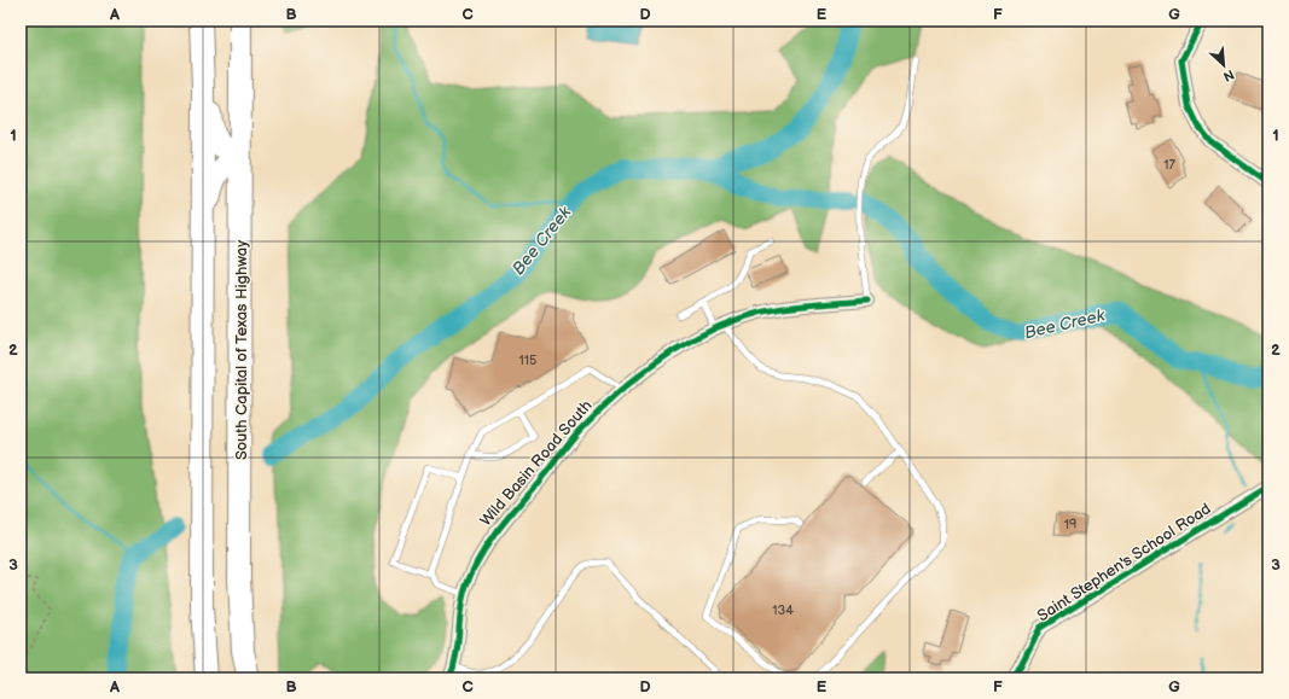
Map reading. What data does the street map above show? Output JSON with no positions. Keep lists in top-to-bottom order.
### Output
{
  "streets": {
    "highway": ["South Capital of Texas Highway"],
    "street": ["Wild Basin Road South", "Saint Stephen's School Road"]
  },
  "water": ["Bee Creek"],
  "house_numbers": [
    "17",
    "115",
    "19",
    "134"
  ],
  "north": "bottom right",
  "grid": {
    "columns": [
      "A",
      "B",
      "C",
      "D",
      "E",
      "F",
      "G"
    ],
    "rows": ["1", "2", "3"]
  }
}
